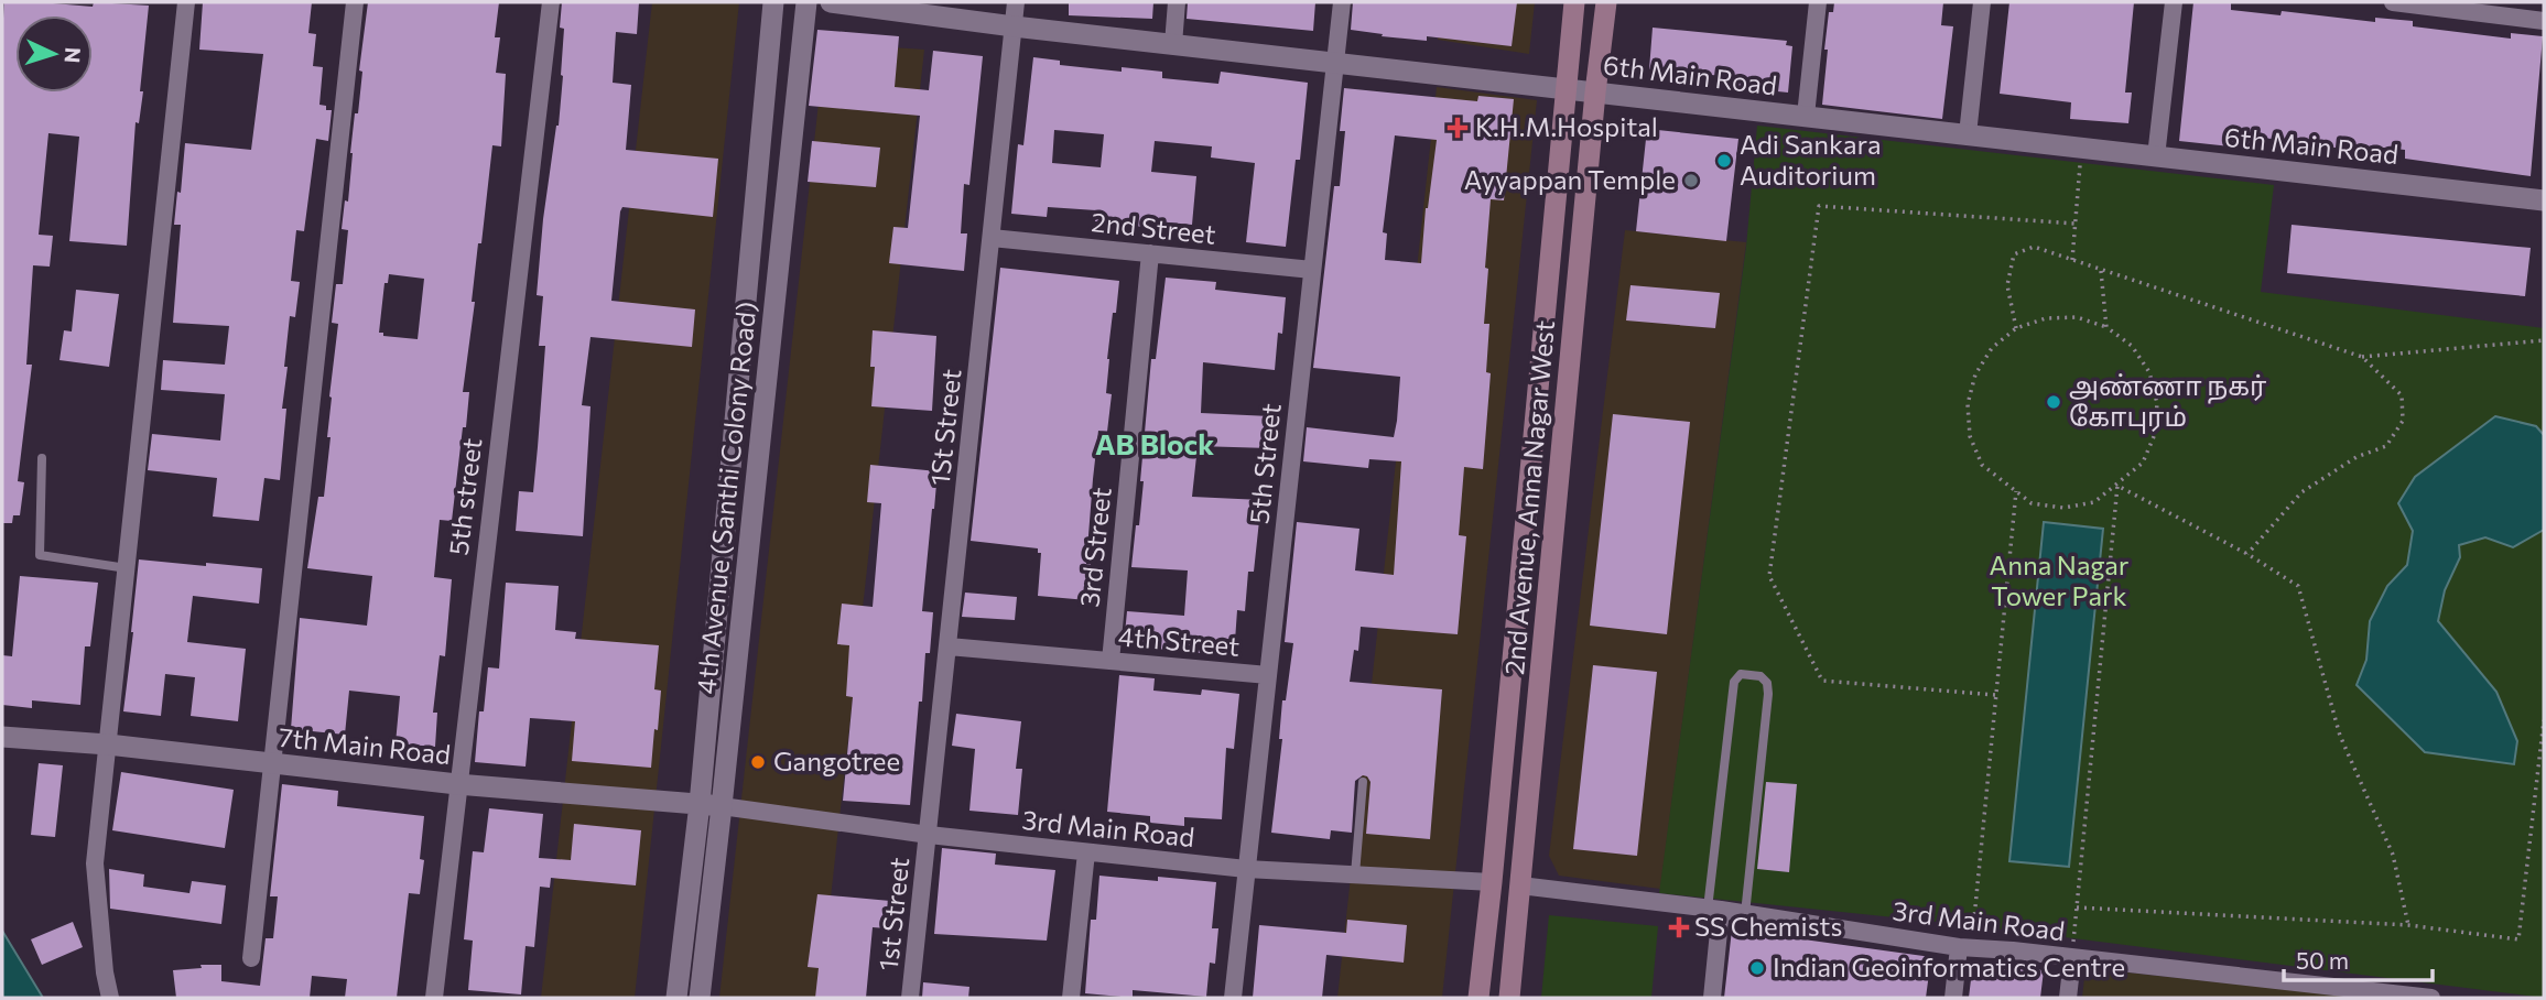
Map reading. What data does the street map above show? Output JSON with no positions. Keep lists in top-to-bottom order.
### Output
{
  "streets": {
    "main road": ["2nd Avenue, Anna Nagar West"],
    "street": [
      "6th Main Road",
      "2nd Street",
      "1St Street",
      "5th Street",
      "5th street",
      "4th Avenue (Santhi Colony Road)",
      "3rd Street",
      "4th Street",
      "7th Main Road",
      "3rd Main Road",
      "1st Street"
    ]
  },
  "crossings": [
    ["6th Main Road", "1St Street"],
    ["6th Main Road", "5th Street"],
    ["6th Main Road", "2nd Avenue, Anna Nagar West"],
    ["2nd Street", "1St Street"],
    ["2nd Street", "5th Street"],
    ["2nd Street", "3rd Street"],
    ["1St Street", "4th Street"],
    ["1St Street", "3rd Main Road"],
    ["1St Street", "1st Street"],
    ["5th Street", "4th Street"],
    ["5th Street", "3rd Main Road"],
    ["5th street", "7th Main Road"],
    ["4th Avenue (Santhi Colony Road)", "7th Main Road"],
    ["4th Avenue (Santhi Colony Road)", "3rd Main Road"],
    ["2nd Avenue, Anna Nagar West", "3rd Main Road"],
    ["3rd Street", "4th Street"],
    ["7th Main Road", "3rd Main Road"],
    ["3rd Main Road", "1st Street"]
  ],
  "districts": ["AB Block"],
  "parks": ["Anna Nagar Tower Park"],
  "places": {
    "health": ["K.H.M.Hospital", "SS Chemists"],
    "other": [
      "Adi Sankara Auditorium",
      "Ayyappan Temple",
      "அண்ணா நகர் கோபுரம்",
      "Gangotree",
      "Indian Geoinformatics Centre"
    ]
  },
  "scale_bar": "50 m",
  "north": "right"
}
